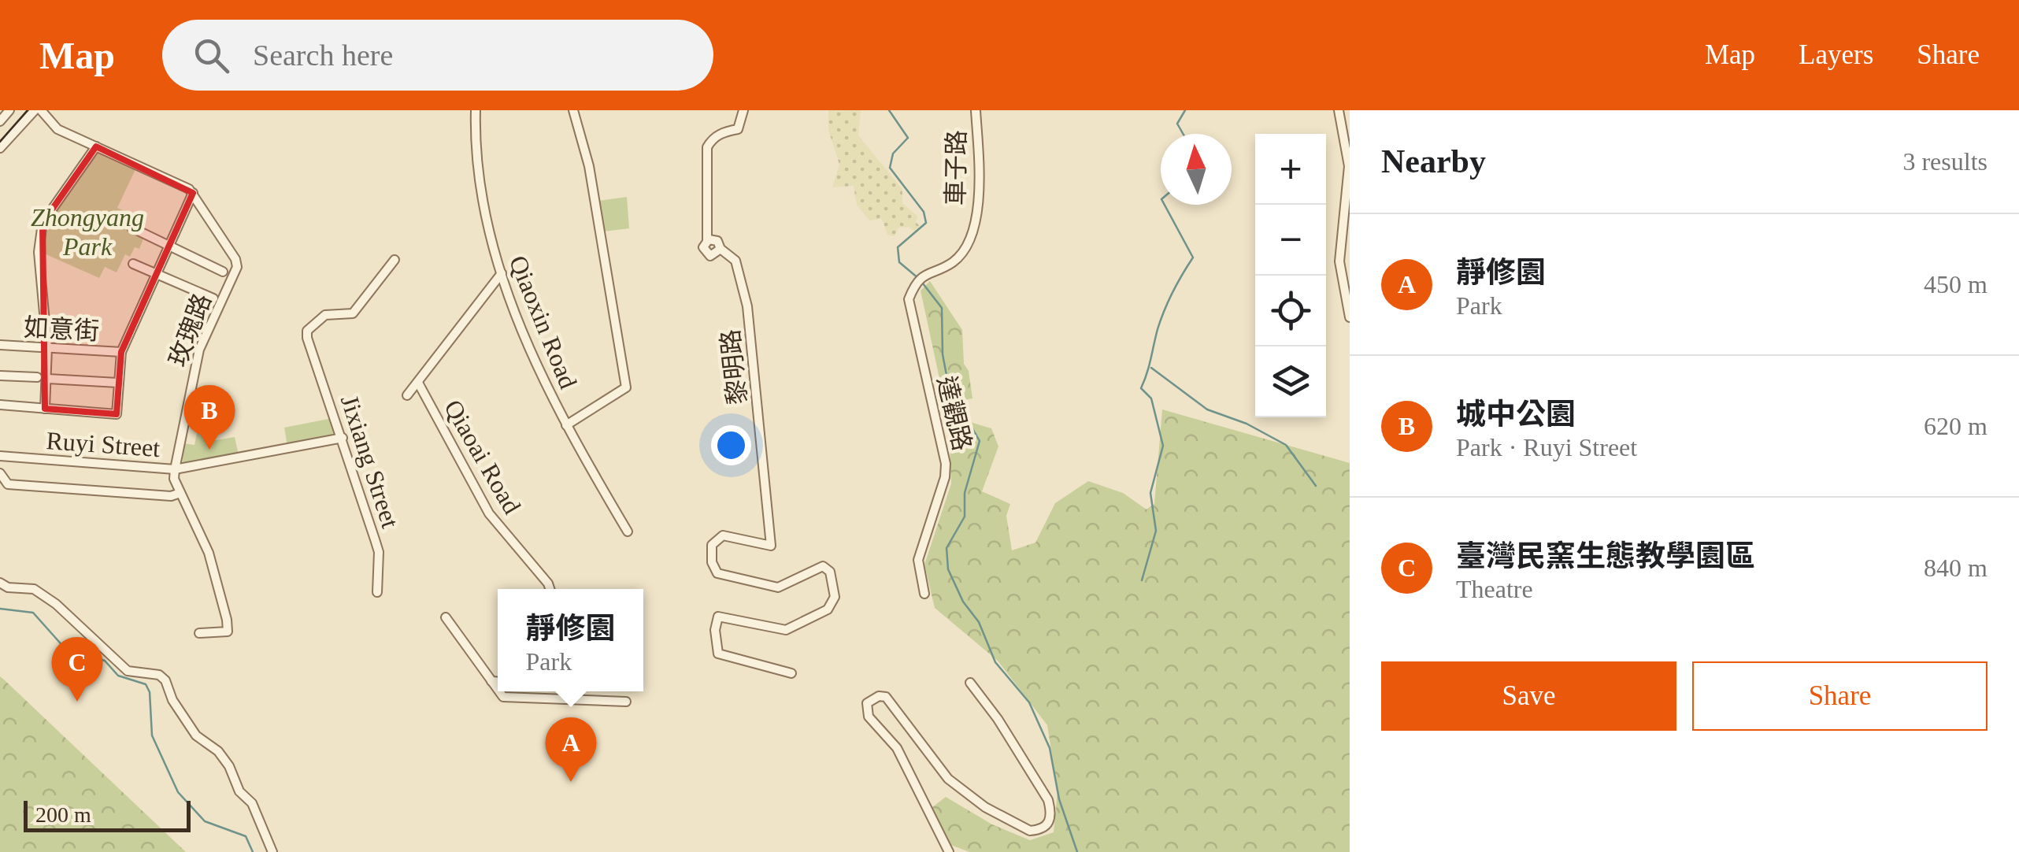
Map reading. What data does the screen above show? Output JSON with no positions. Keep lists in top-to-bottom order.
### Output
{
  "streets": {
    "street": [
      "車子路",
      "Qiaoxin Road",
      "如意街",
      "玫瑰路",
      "黎明路",
      "達觀路",
      "Ruyi Street",
      "Qiaoai Road",
      "Jixiang Street"
    ]
  },
  "crossings": [
    ["車子路", "達觀路"],
    ["如意街", "玫瑰路"],
    ["玫瑰路", "Ruyi Street"],
    ["Ruyi Street", "Jixiang Street"]
  ],
  "parks": ["Zhongyang Park"],
  "scale_bar": "200 m",
  "north": "top",
  "page": {
    "header": "Map",
    "search": "Search here",
    "nav": ["Map", "Layers", "Share"],
    "heading": ["Nearby", "3 results"],
    "map_buttons": ["+", "−"],
    "list": [
      {
        "mark": "A",
        "name": "靜修園",
        "note": "Park",
        "value": "450 m"
      },
      {
        "mark": "B",
        "name": "城中公園",
        "note": "Park · Ruyi Street",
        "value": "620 m"
      },
      {
        "mark": "C",
        "name": "臺灣民窯生態教學園區",
        "note": "Theatre",
        "value": "840 m"
      }
    ],
    "pins": ["B", "C", "A"],
    "popup": ["靜修園", "Park"],
    "buttons": ["Save", "Share"],
    "scale": "200 m"
  }
}
